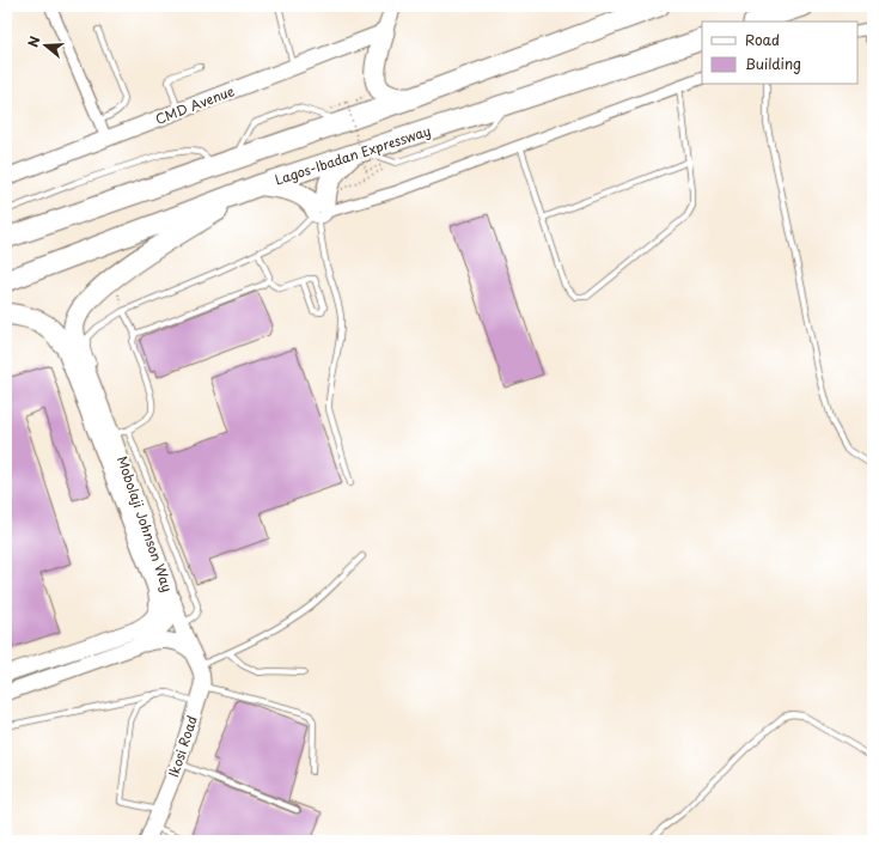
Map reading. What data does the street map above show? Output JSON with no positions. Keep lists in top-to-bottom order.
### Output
{
  "streets": {
    "highway": ["Lagos-Ibadan Expressway"],
    "street": ["CMD Avenue", "Mobolaji Johnson Way", "Ikosi Road"]
  },
  "crossings": [
    ["Mobolaji Johnson Way", "Ikosi Road"]
  ],
  "legend": ["Road", "Building"],
  "north": "left"
}
